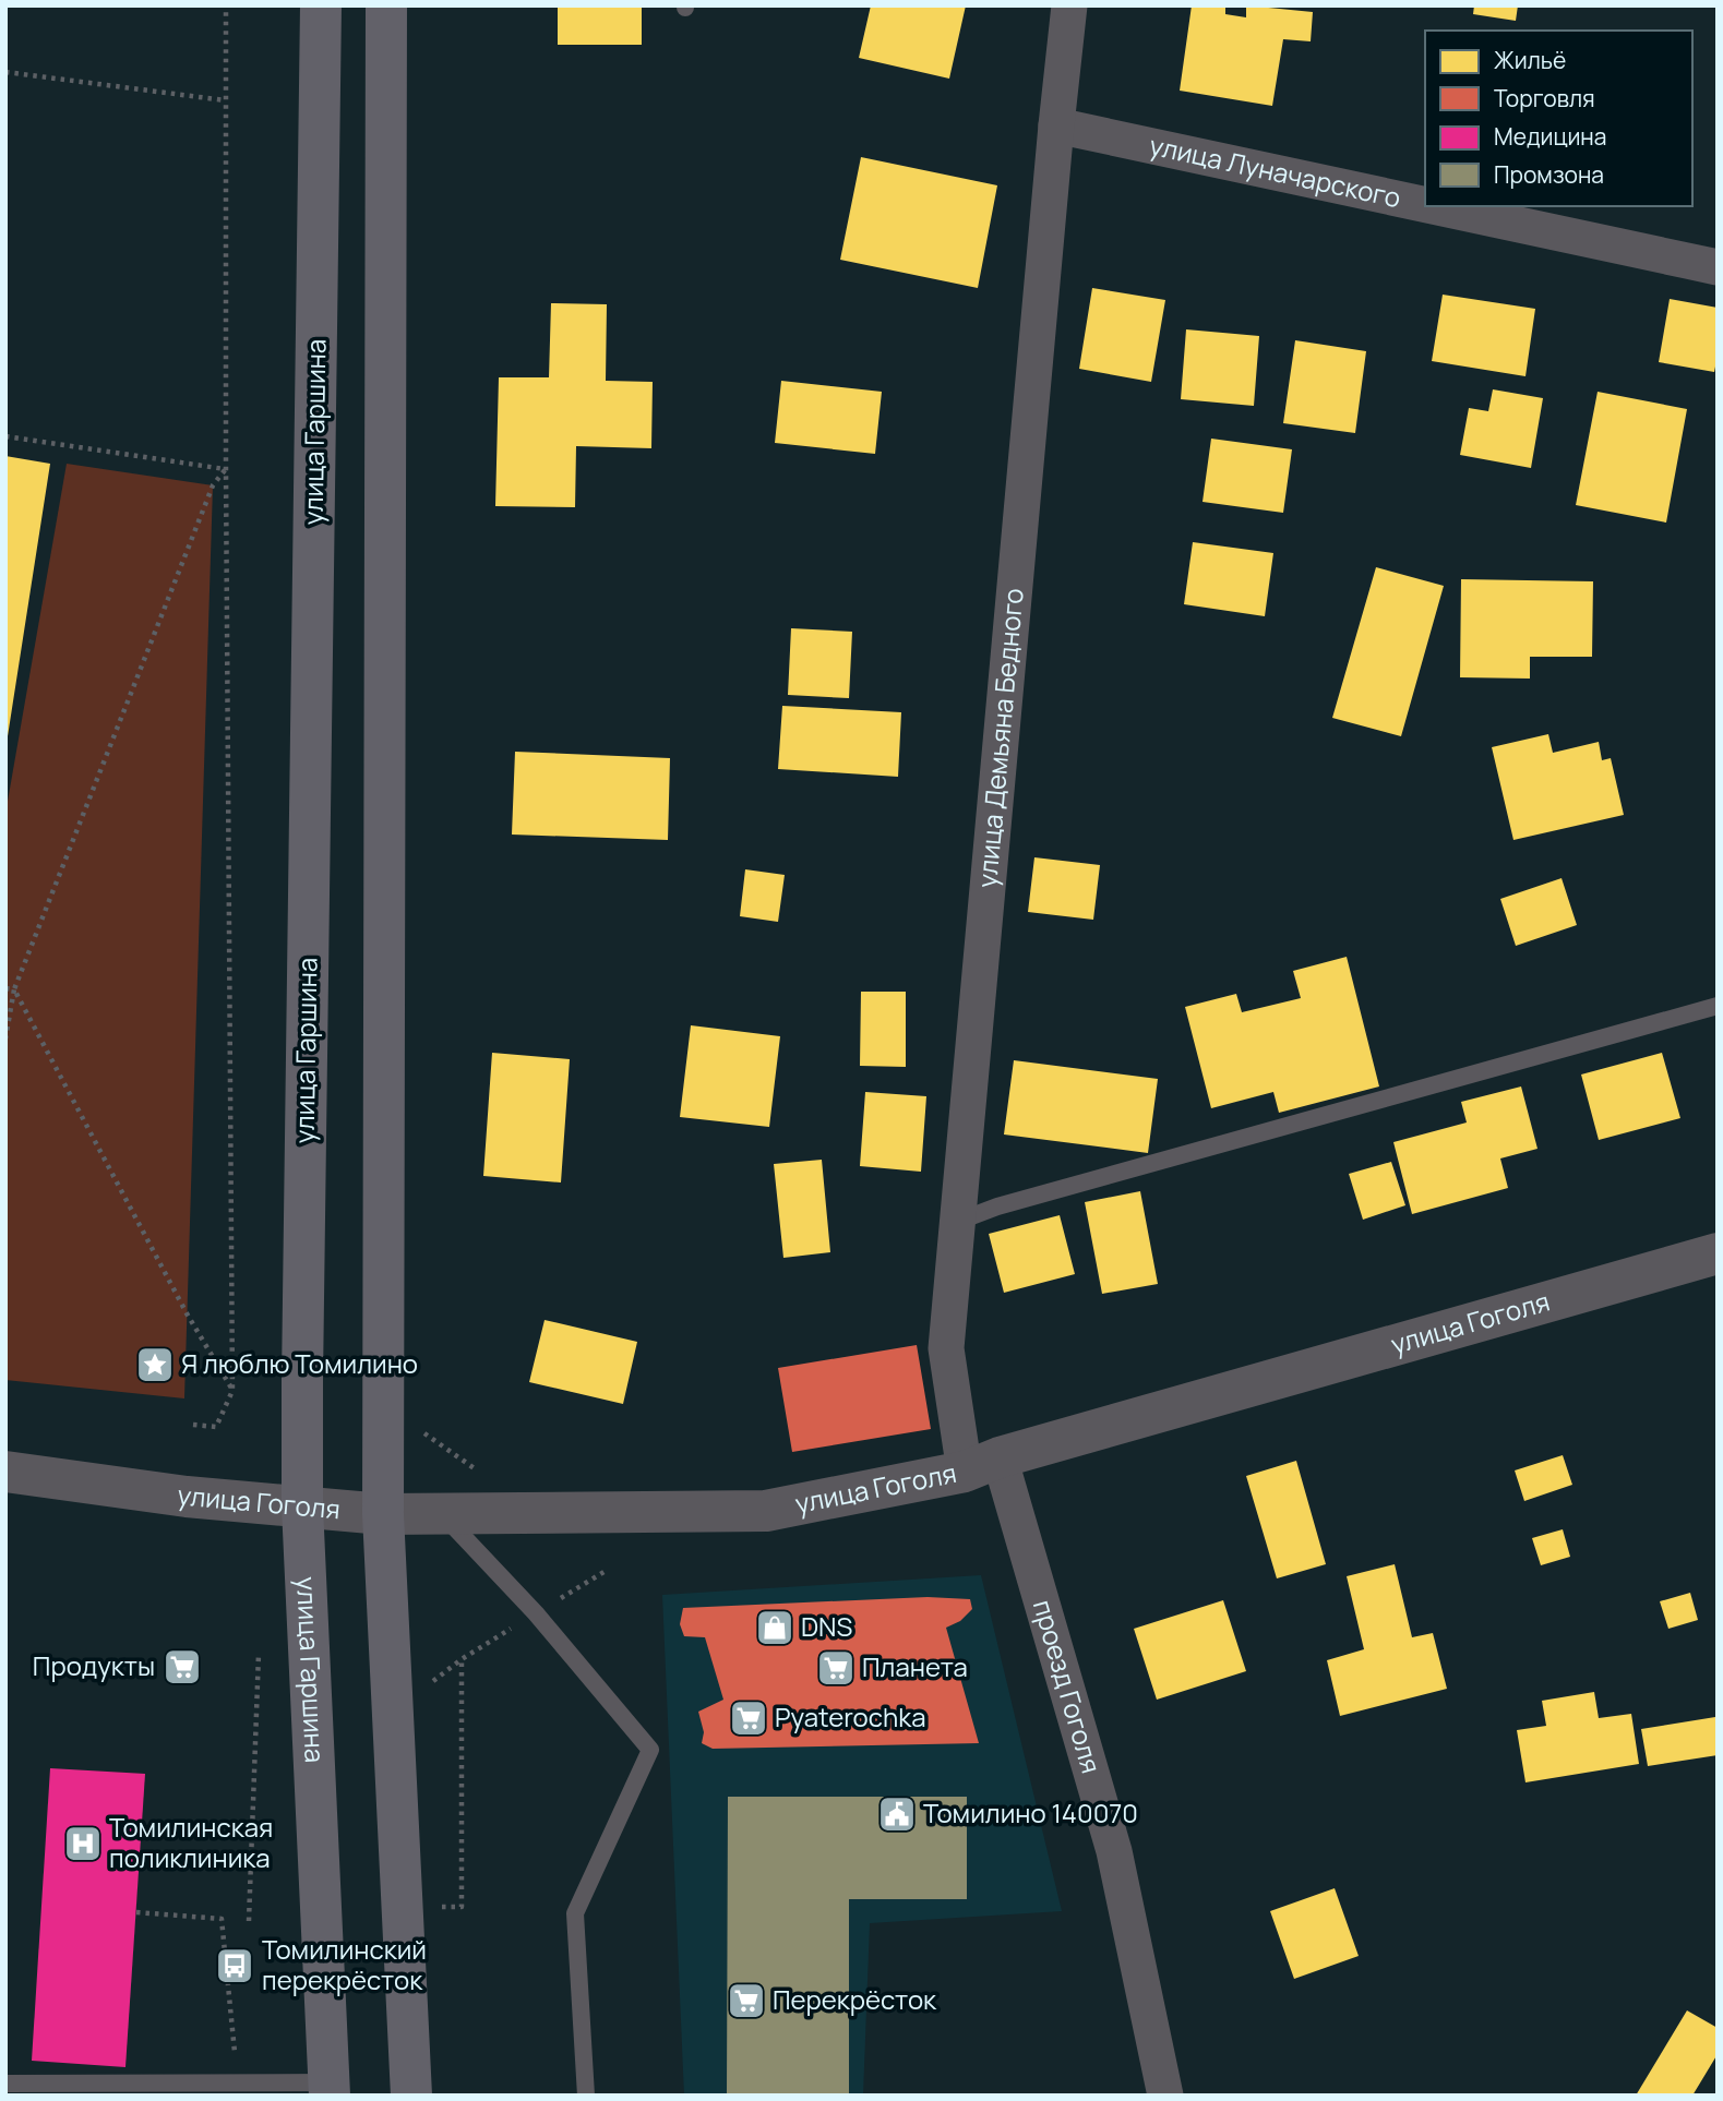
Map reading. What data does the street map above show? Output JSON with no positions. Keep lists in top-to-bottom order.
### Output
{
  "streets": {
    "main road": ["улица Гаршина"],
    "street": [
      "улица Луначарского",
      "улица Демьяна Бедного",
      "улица Гоголя",
      "проезд Гоголя"
    ]
  },
  "crossings": [
    ["улица Луначарского", "улица Демьяна Бедного"],
    ["улица Гаршина", "улица Гоголя"],
    ["улица Демьяна Бедного", "улица Гоголя"],
    ["улица Демьяна Бедного", "проезд Гоголя"],
    ["улица Гоголя", "проезд Гоголя"]
  ],
  "places": {
    "place": ["Я люблю Томилино"],
    "shop": ["DNS"],
    "supermarket": [
      "Продукты",
      "Планета",
      "Pyaterochka",
      "Перекрёсток"
    ],
    "public building": ["Томилино 140070"],
    "hospital": ["Томилинская поликлиника"],
    "bus stop": ["Томилинский перекрёсток"]
  },
  "legend": [
    "Жильё",
    "Торговля",
    "Медицина",
    "Промзона"
  ]
}
